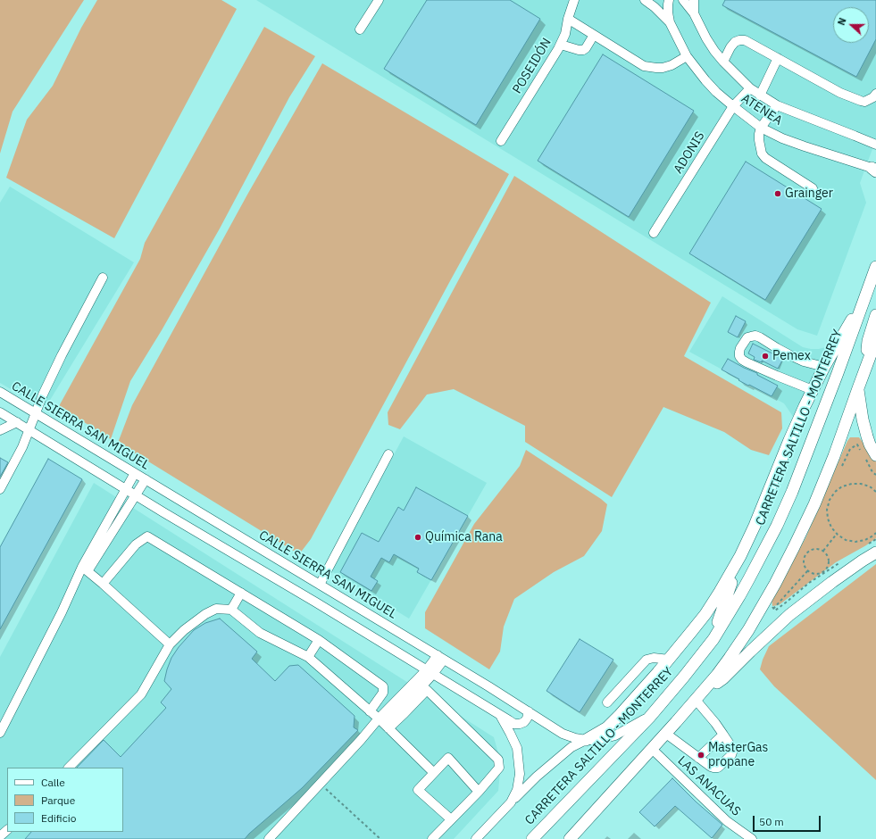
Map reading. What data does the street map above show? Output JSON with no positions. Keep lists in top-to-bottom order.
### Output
{
  "streets": {
    "main road": ["CARRETERA SALTILLO - MONTERREY"],
    "street": [
      "POSEIDÓN",
      "ATENEA",
      "ADONIS",
      "CALLE SIERRA SAN MIGUEL",
      "LAS ANACUAS"
    ]
  },
  "crossings": [
    ["ATENEA", "ADONIS"],
    ["CALLE SIERRA SAN MIGUEL", "CARRETERA SALTILLO - MONTERREY"]
  ],
  "places": [
    "Grainger",
    "Pemex",
    "Química Rana",
    "MasterGas propane"
  ],
  "legend": ["Calle", "Parque", "Edificio"],
  "scale_bar": "50 m",
  "north": "left"
}
